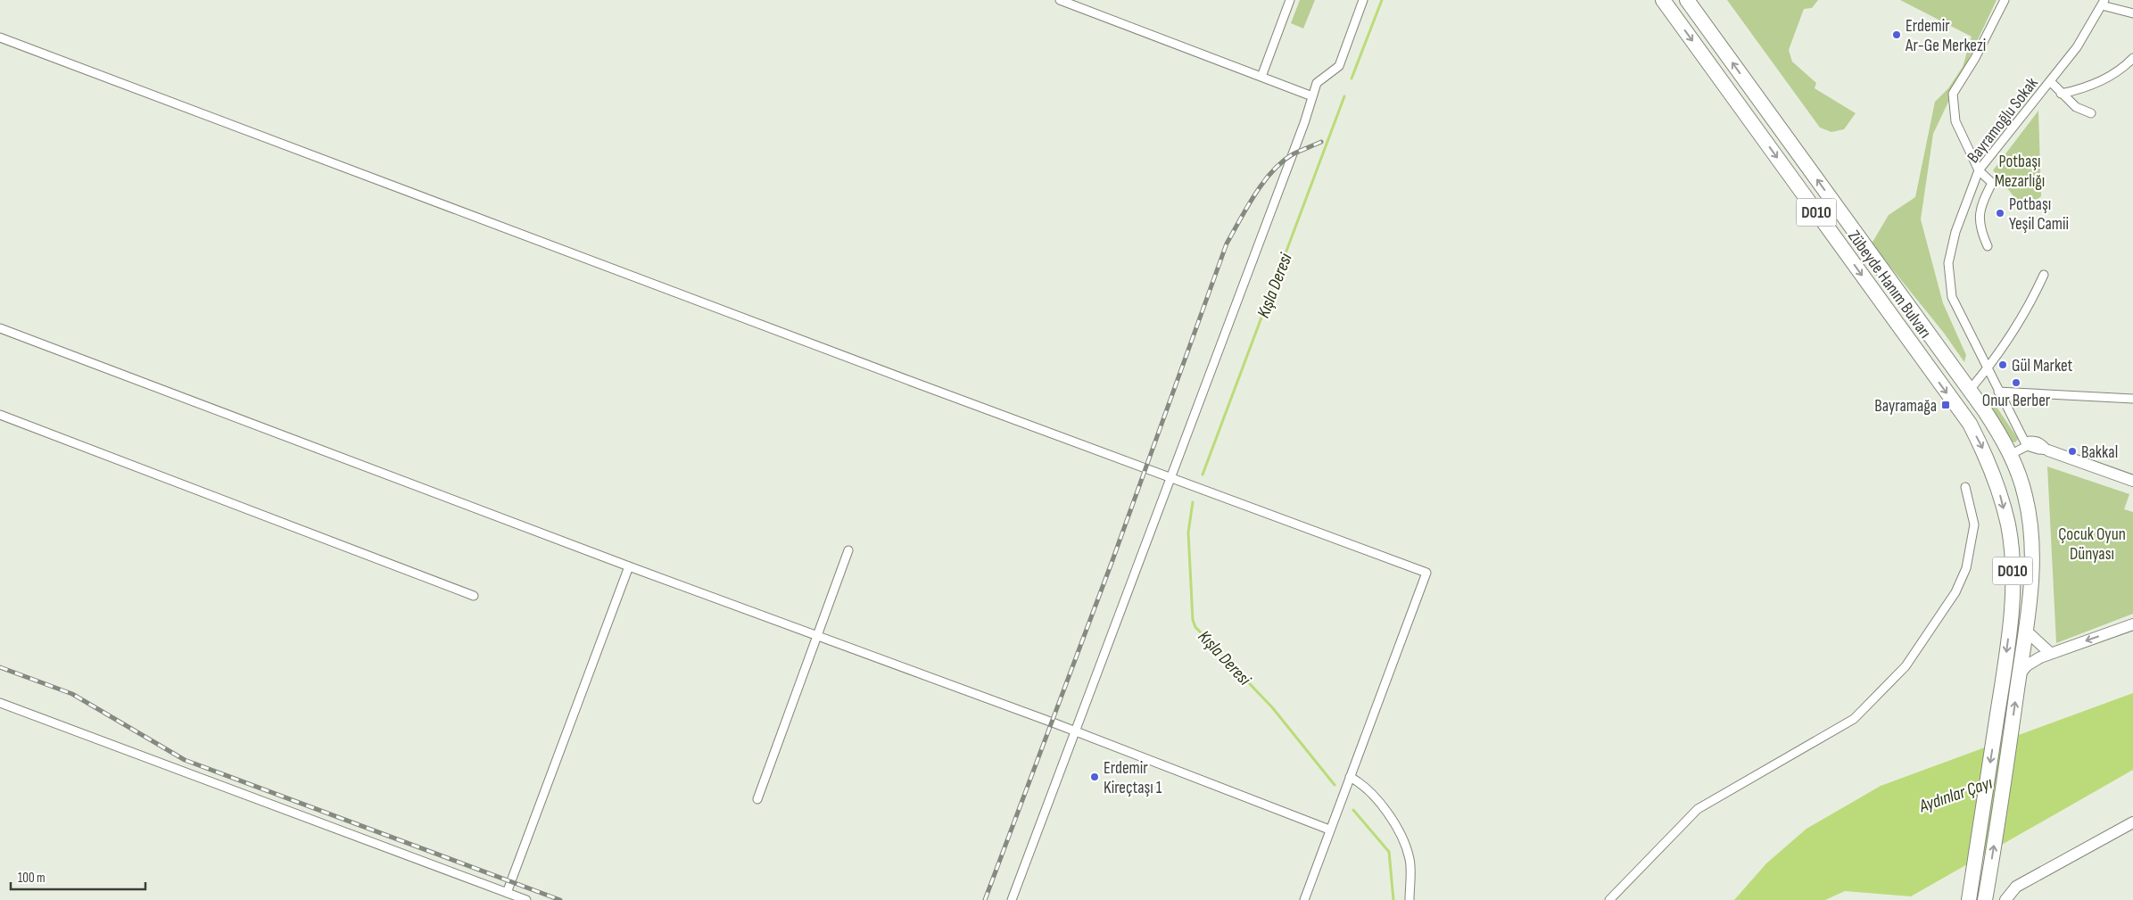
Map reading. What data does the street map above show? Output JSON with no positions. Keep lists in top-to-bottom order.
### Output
{
  "streets": {
    "highway": ["D010", "Zübeyde Hanım Bulvarı"],
    "street": ["Bayramoğlu Sokak"]
  },
  "crossings": [
    ["D010", "Zübeyde Hanım Bulvarı"]
  ],
  "water": ["Kışla Deresi", "Aydınlar Çayı"],
  "parks": ["Potbaşı Mezarlığı", "Çocuk Oyun Dünyası"],
  "places": {
    "other": [
      "Erdemir Ar-Ge Merkezi",
      "Potbaşı Yeşil Camii",
      "Gül Market",
      "Onur Berber",
      "Bakkal",
      "Erdemir Kireçtaşı 1"
    ],
    "transit": ["Bayramağa"]
  },
  "scale_bar": "100 m"
}
